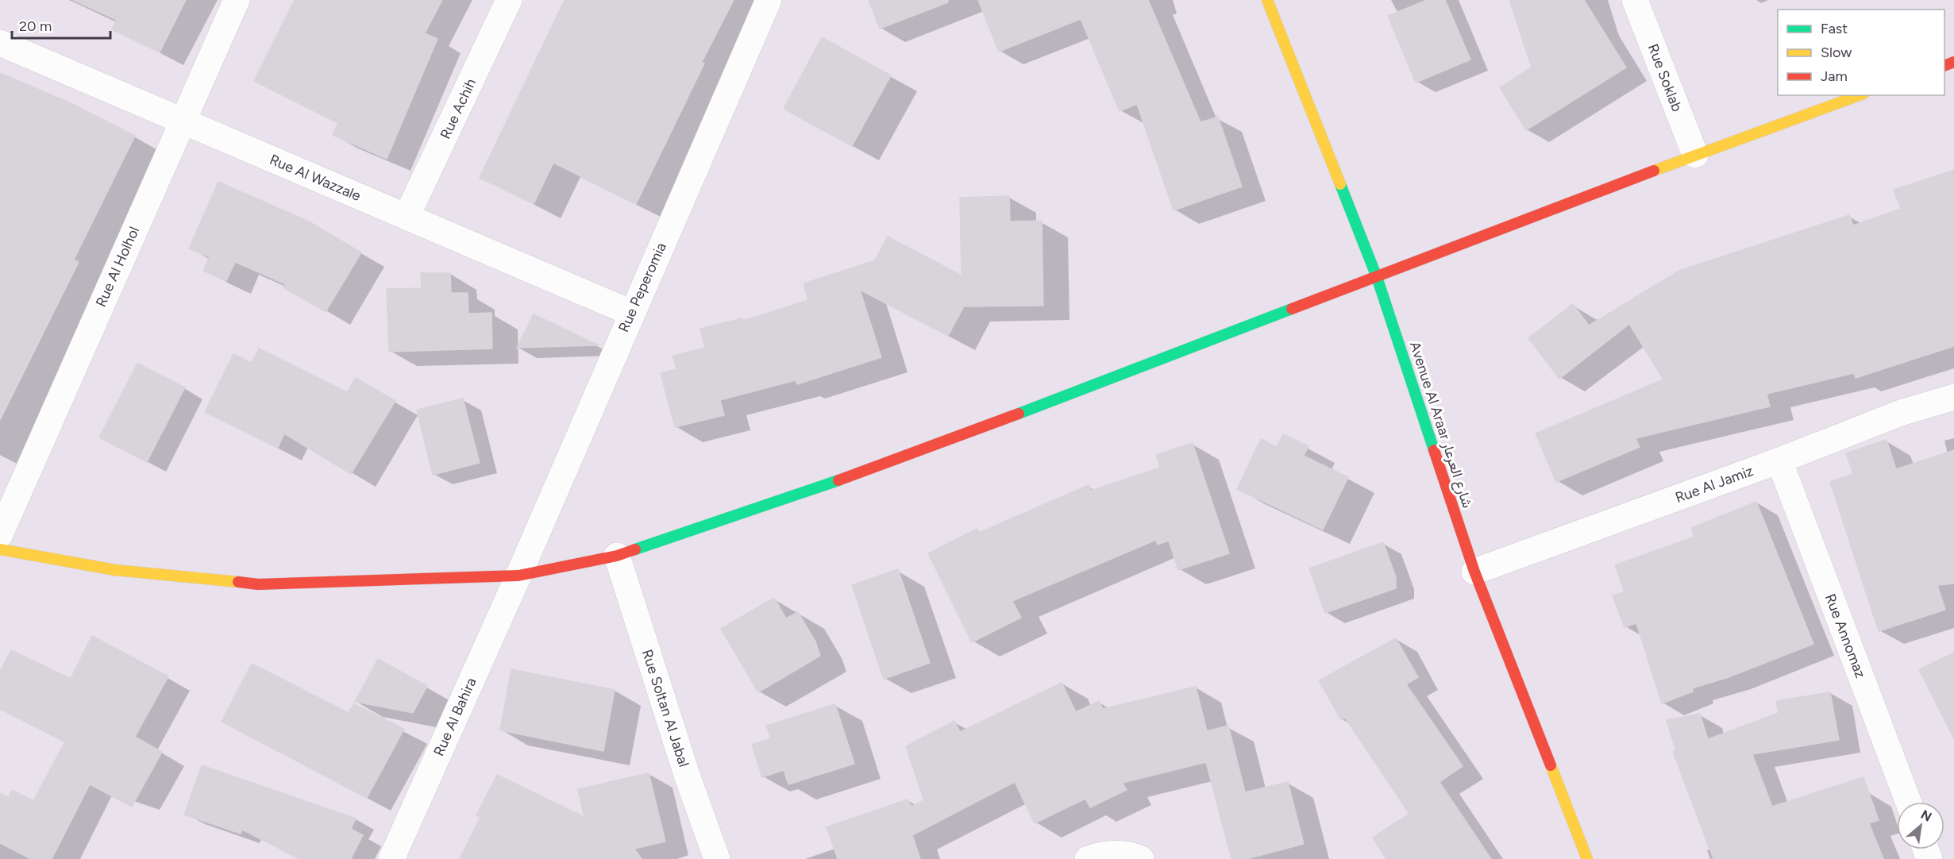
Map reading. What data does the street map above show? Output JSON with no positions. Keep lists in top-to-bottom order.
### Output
{
  "streets": {
    "street": [
      "Rue Soklab",
      "Rue Achih",
      "Rue Al Wazzale",
      "Rue Al Holhol",
      "Rue Peperomia",
      "Avenue Al Araar شارع العرعار",
      "Rue Al Jamiz",
      "Rue Annomaz",
      "Rue Soltan Al Jabal",
      "Rue Al Bahira"
    ]
  },
  "crossings": [
    ["Rue Achih", "Rue Al Wazzale"],
    ["Rue Al Wazzale", "Rue Al Holhol"],
    ["Rue Al Wazzale", "Rue Peperomia"],
    ["Rue Peperomia", "Rue Al Bahira"],
    ["Avenue Al Araar شارع العرعار", "Rue Al Jamiz"],
    ["Rue Al Jamiz", "Rue Annomaz"]
  ],
  "legend": ["Fast", "Slow", "Jam"],
  "scale_bar": "20 m",
  "north": "top right"
}
